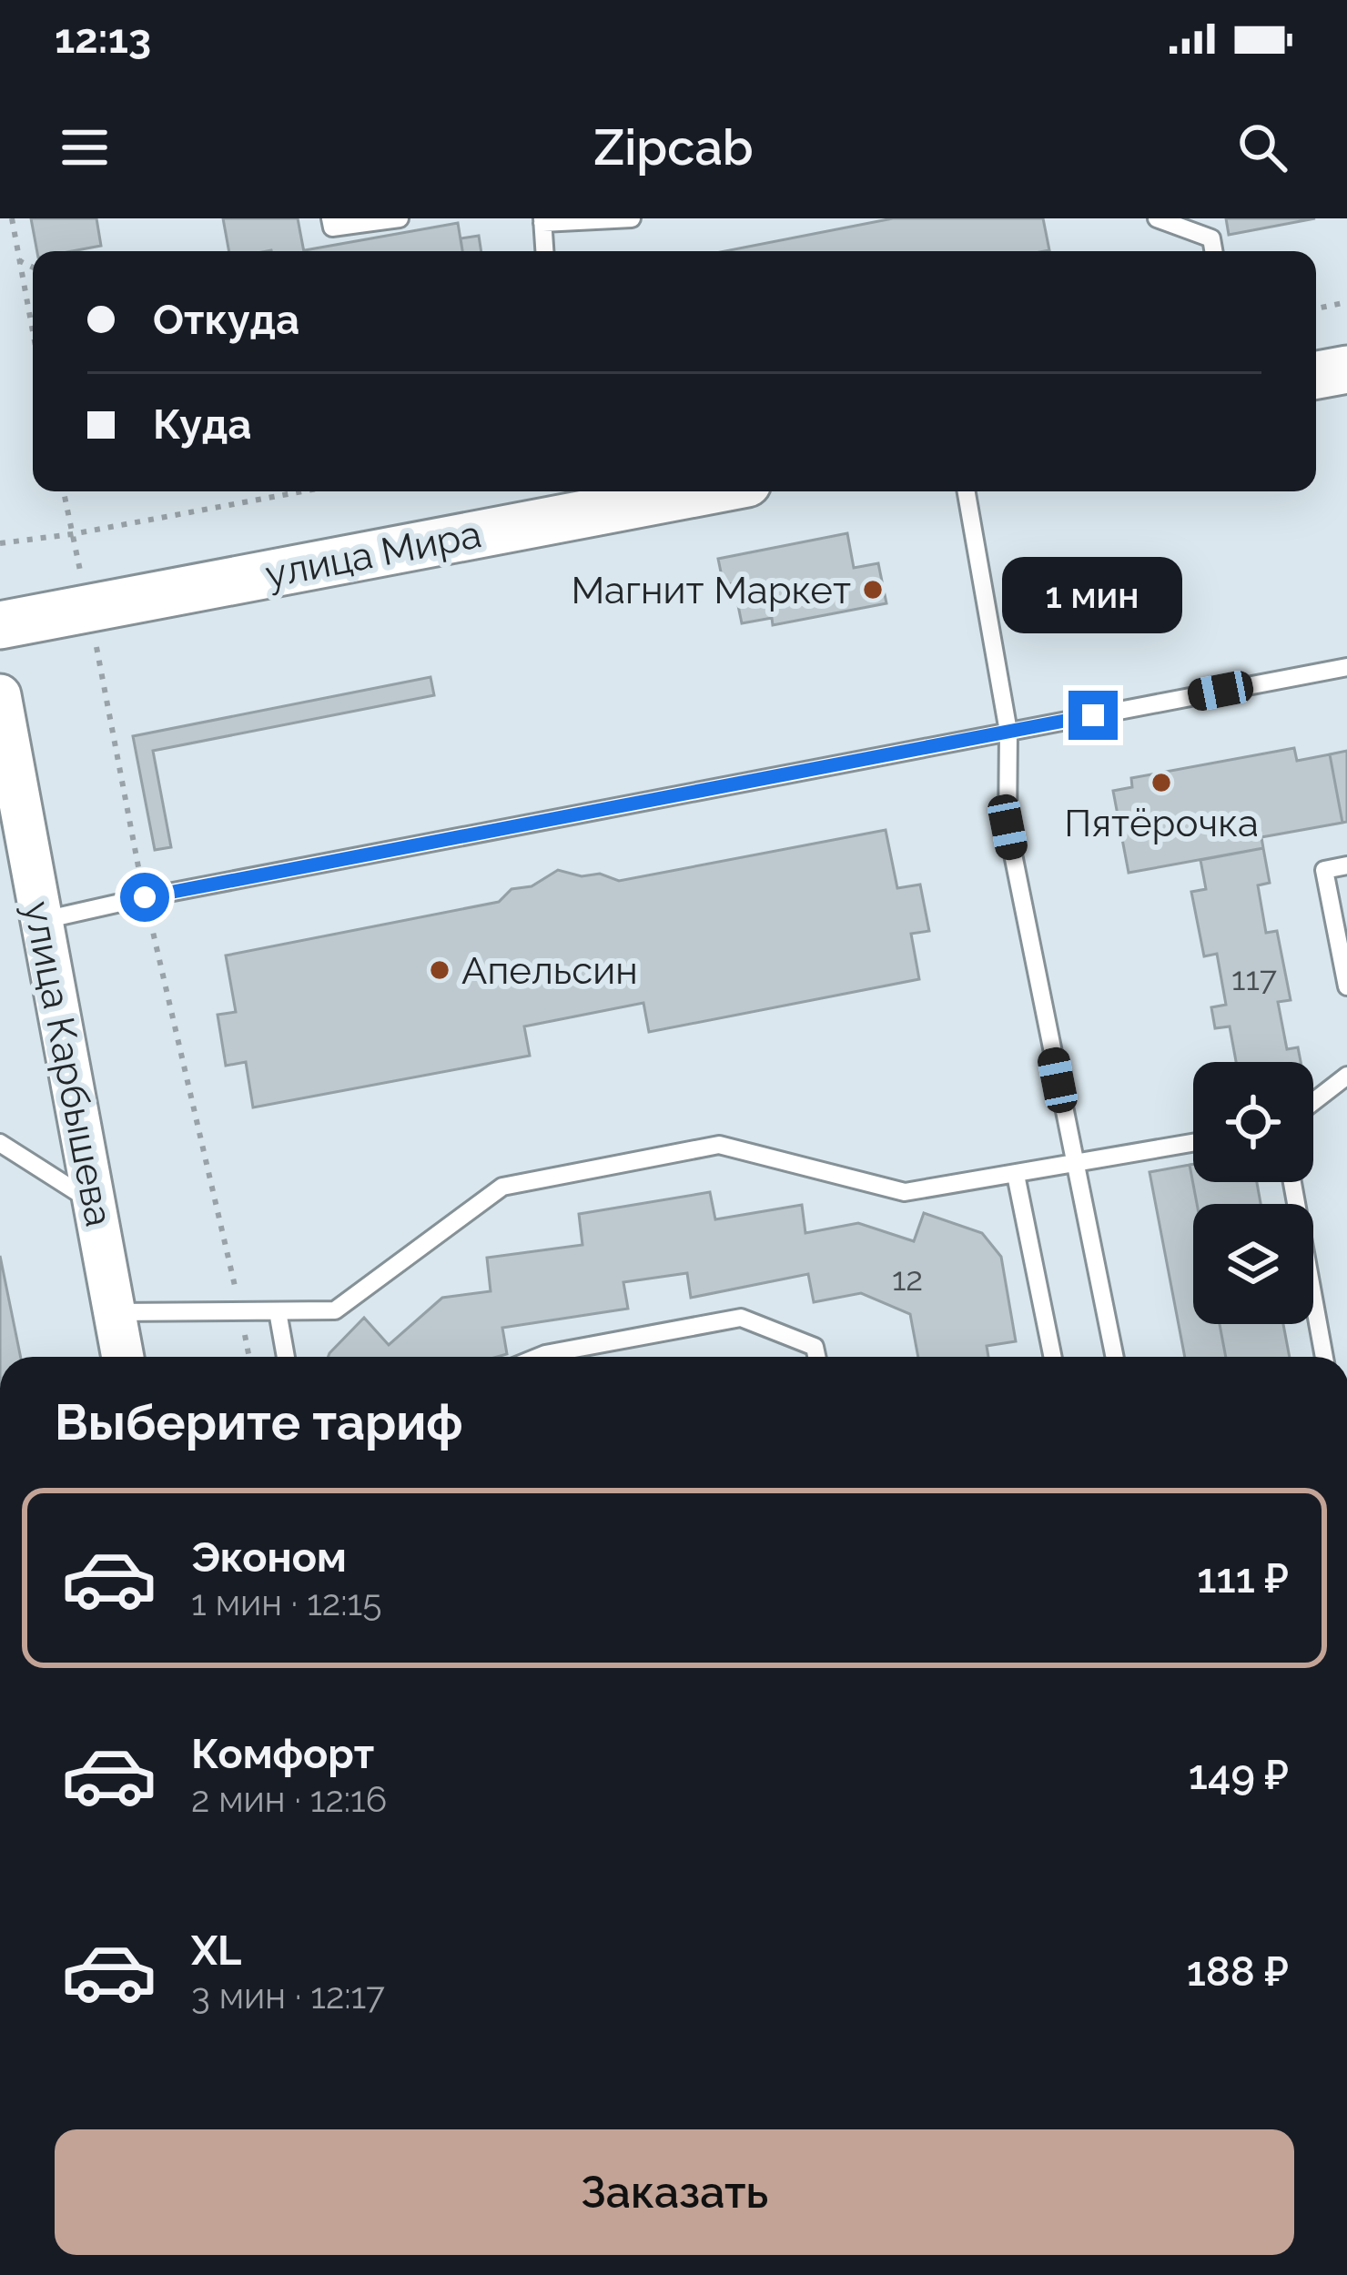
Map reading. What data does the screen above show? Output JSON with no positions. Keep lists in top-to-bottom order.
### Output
{
  "streets": {
    "main road": ["улица Мира"],
    "street": ["улица Карбышева"]
  },
  "places": ["Магнит Маркет", "Пятёрочка", "Апельсин"],
  "house_numbers": ["117", "12"],
  "page": {
    "status": "12:13",
    "header": "Zipcab",
    "banner": ["Откуда", "Куда"],
    "bubble": "1 мин",
    "heading": "Выберите тариф",
    "list": [
      {
        "name": "Эконом",
        "note": "1 мин · 12:15",
        "value": "111 ₽"
      },
      {
        "name": "Комфорт",
        "note": "2 мин · 12:16",
        "value": "149 ₽"
      },
      {
        "name": "XL",
        "note": "3 мин · 12:17",
        "value": "188 ₽"
      }
    ],
    "buttons": "Заказать"
  }
}
